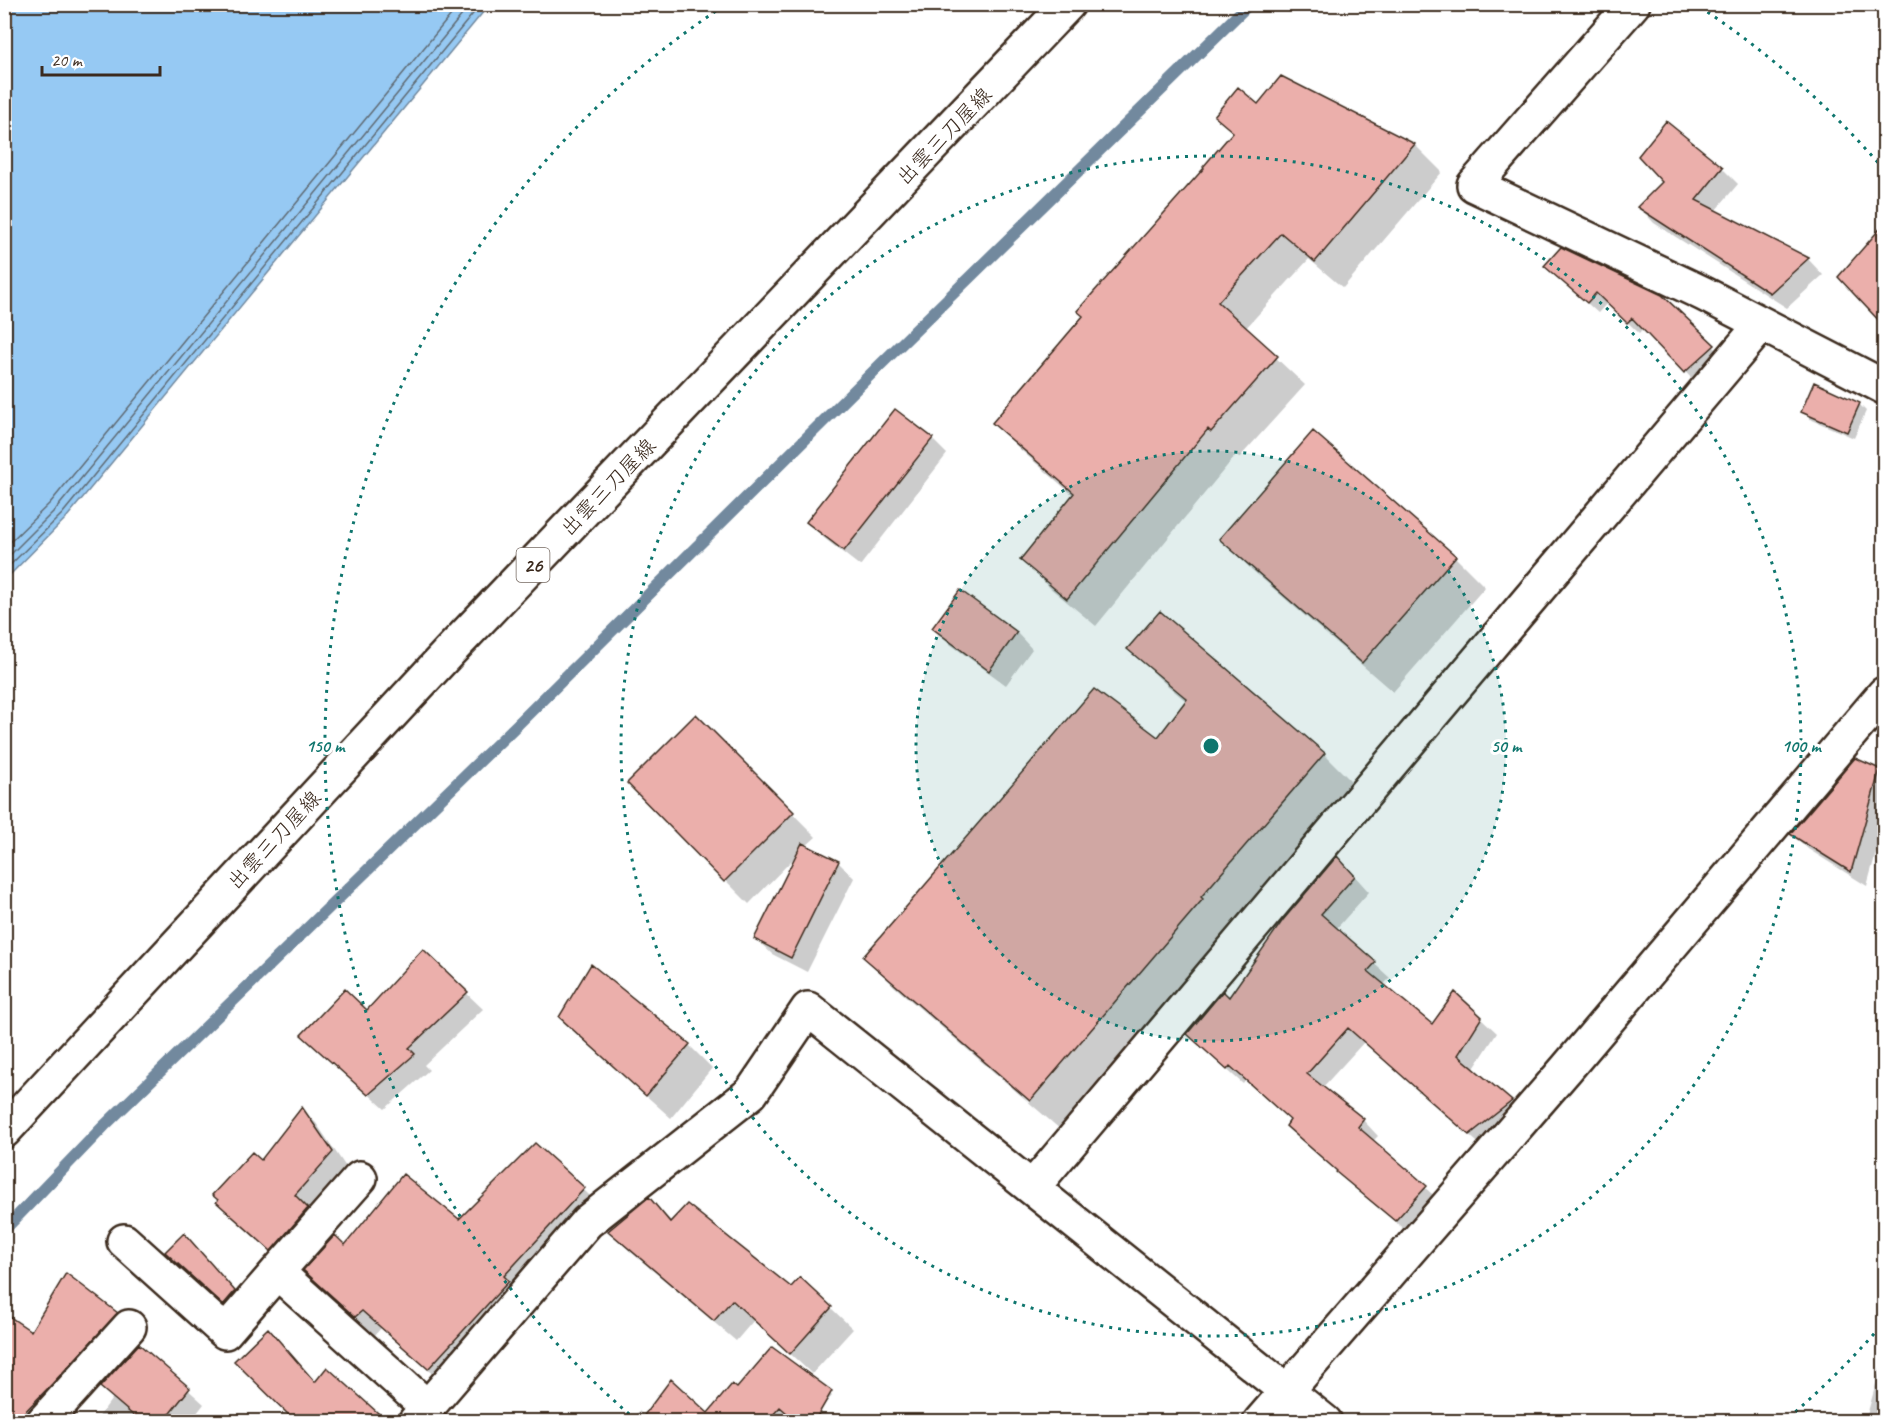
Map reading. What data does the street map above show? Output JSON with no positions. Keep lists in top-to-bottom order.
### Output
{
  "streets": {
    "street": ["出雲三刀屋線", "26"]
  },
  "scale_bar": "20 m",
  "rings": ["50 m", "100 m", "150 m"]
}
